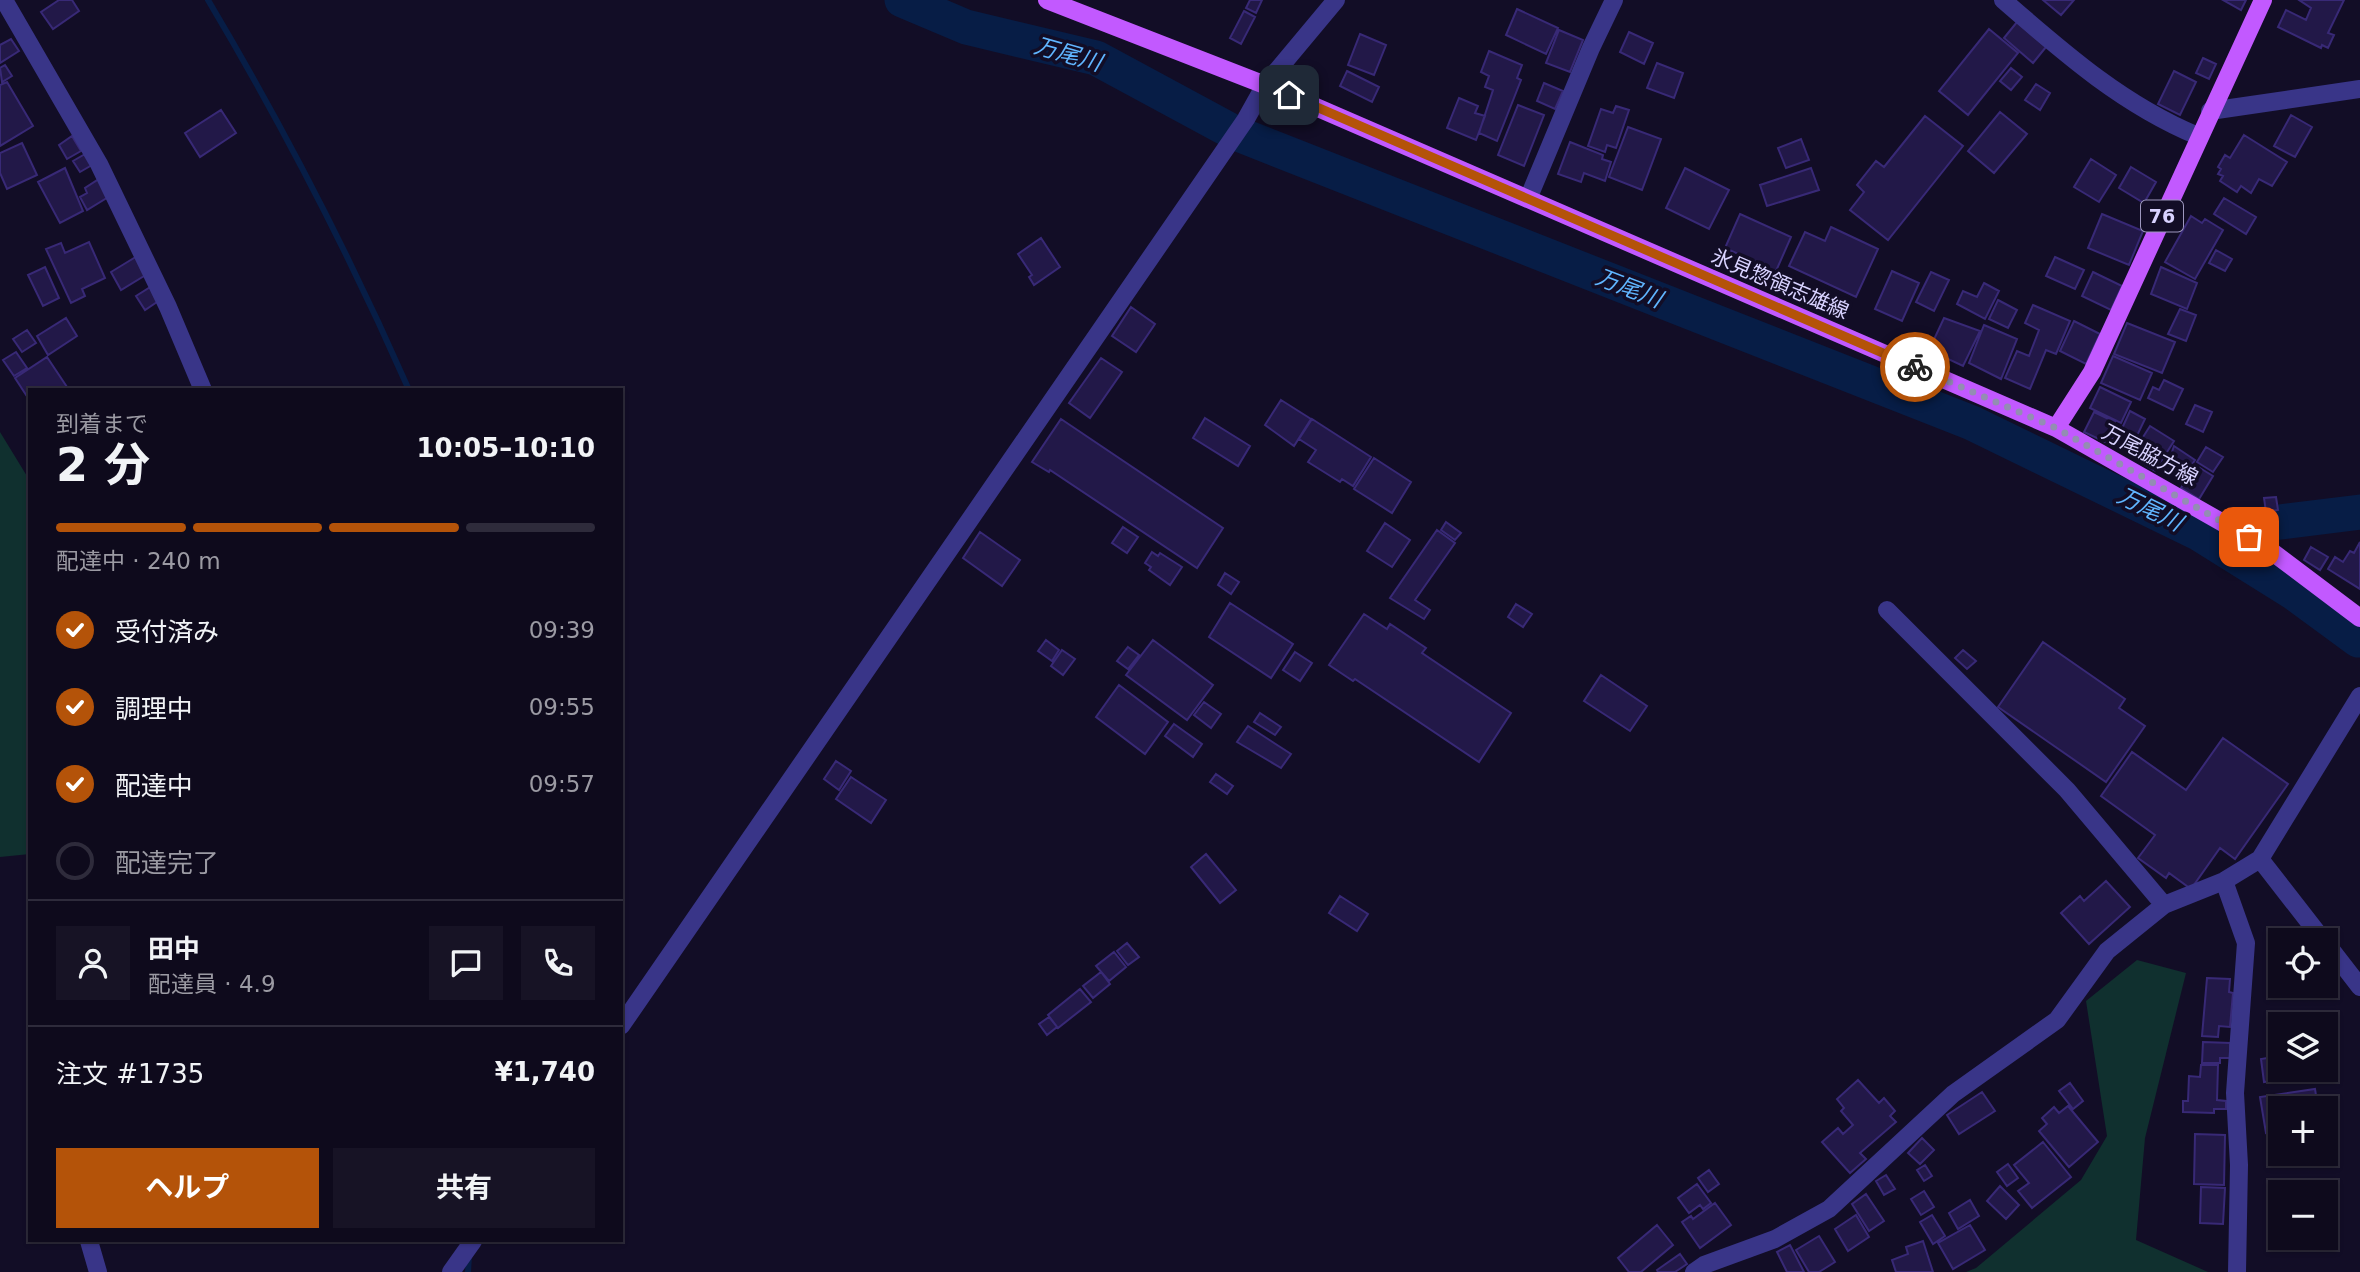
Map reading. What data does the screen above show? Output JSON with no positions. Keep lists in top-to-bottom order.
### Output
{
  "streets": {
    "main road": ["76", "氷見惣領志雄線", "万尾脇方線"]
  },
  "crossings": [
    ["76", "氷見惣領志雄線"],
    ["76", "万尾脇方線"],
    ["氷見惣領志雄線", "万尾脇方線"]
  ],
  "water": ["万尾川"],
  "page": {
    "heading": ["2 分", "到着まで", "10:05–10:10"],
    "panel": [
      "田中",
      "配達員 · 4.9",
      "注文 #1735",
      "¥1,740"
    ],
    "bar": "配達中 · 240 m",
    "list": [
      ["受付済み", "09:39"],
      ["調理中", "09:55"],
      ["配達中", "09:57"],
      "配達完了"
    ],
    "map_buttons": ["+", "−"],
    "buttons": ["ヘルプ", "共有"]
  }
}
